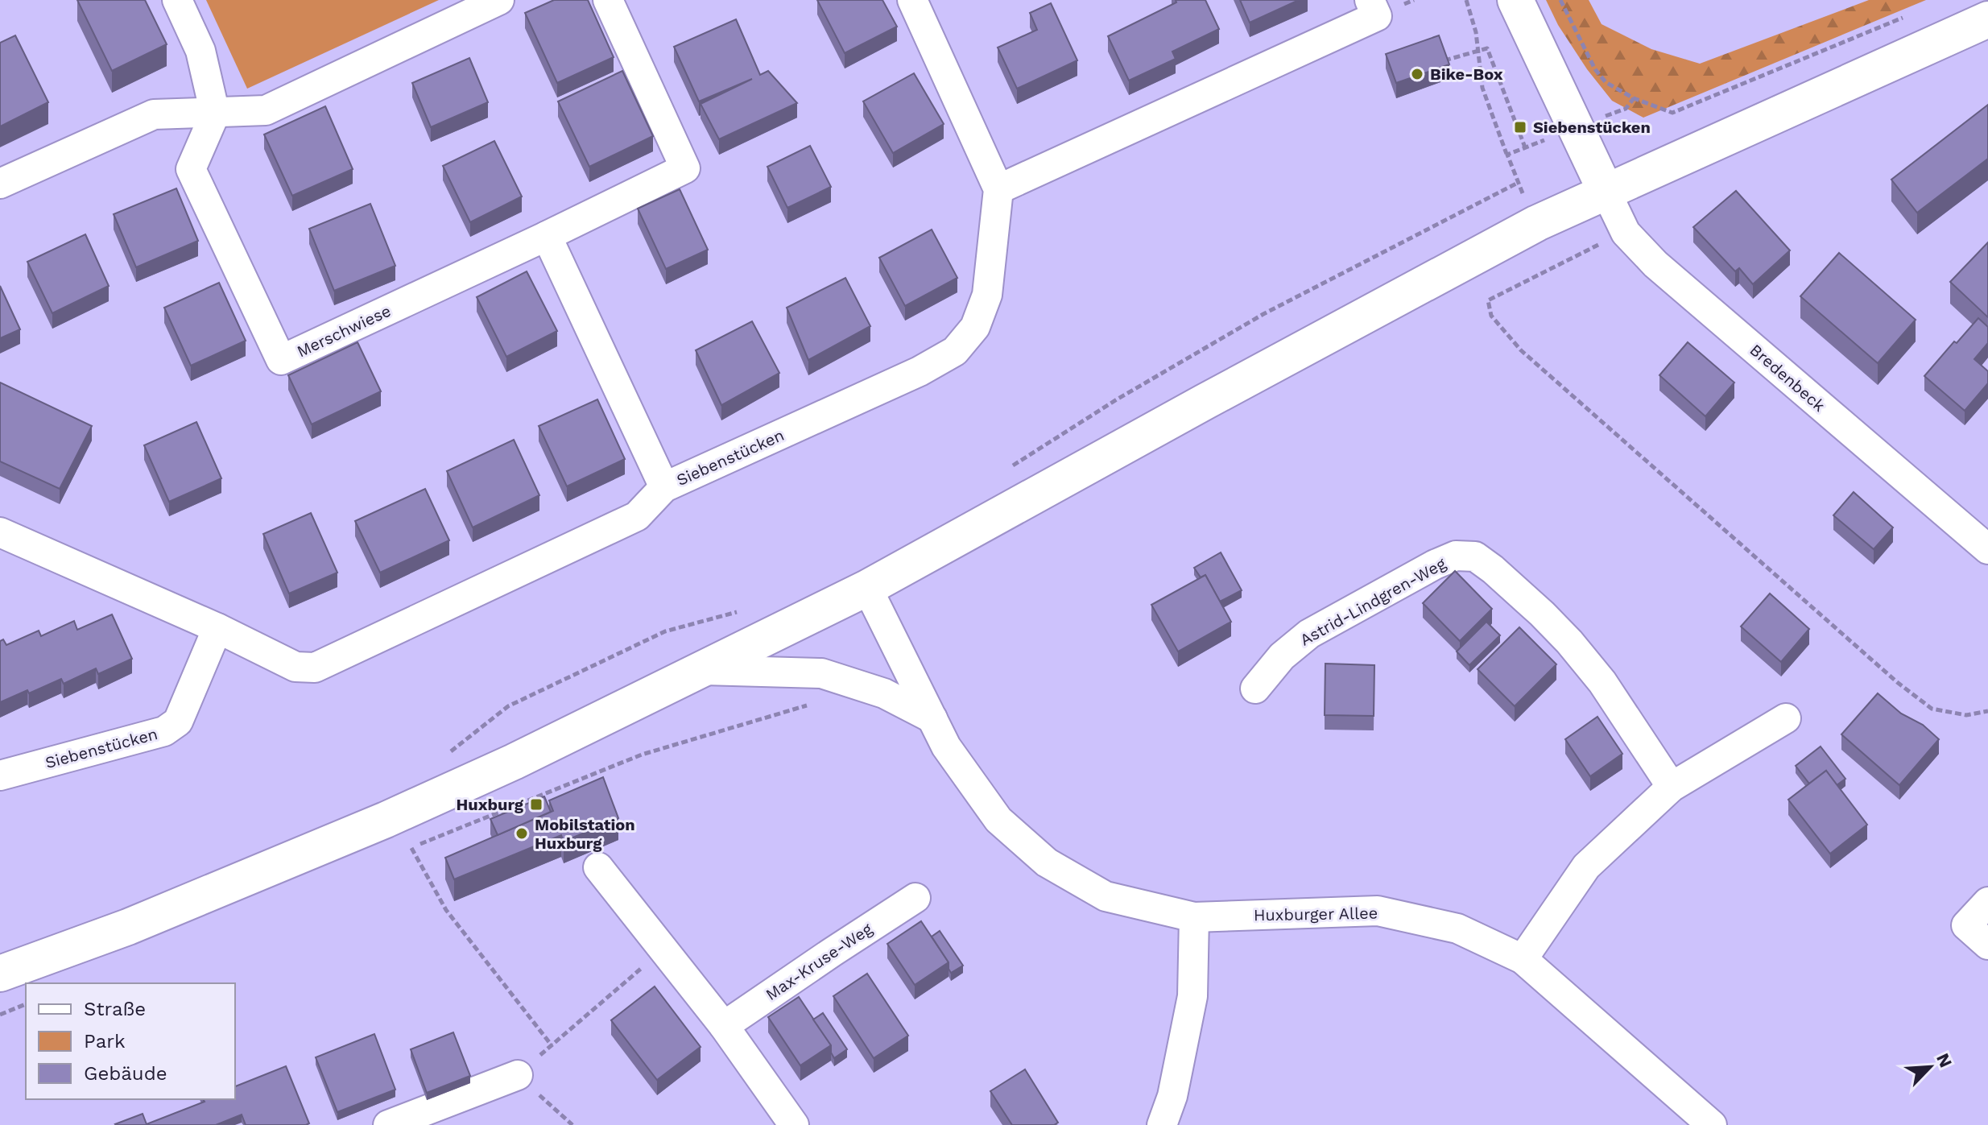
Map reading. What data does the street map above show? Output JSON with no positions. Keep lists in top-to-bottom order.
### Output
{
  "streets": {
    "street": [
      "Merschwiese",
      "Bredenbeck",
      "Siebenstücken",
      "Astrid-Lindgren-Weg",
      "Huxburger Allee",
      "Max-Kruse-Weg"
    ]
  },
  "places": {
    "other": ["Bike-Box", "Mobilstation Huxburg"],
    "transit": ["Siebenstücken", "Huxburg"]
  },
  "legend": ["Straße", "Park", "Gebäude"],
  "north": "top right"
}
